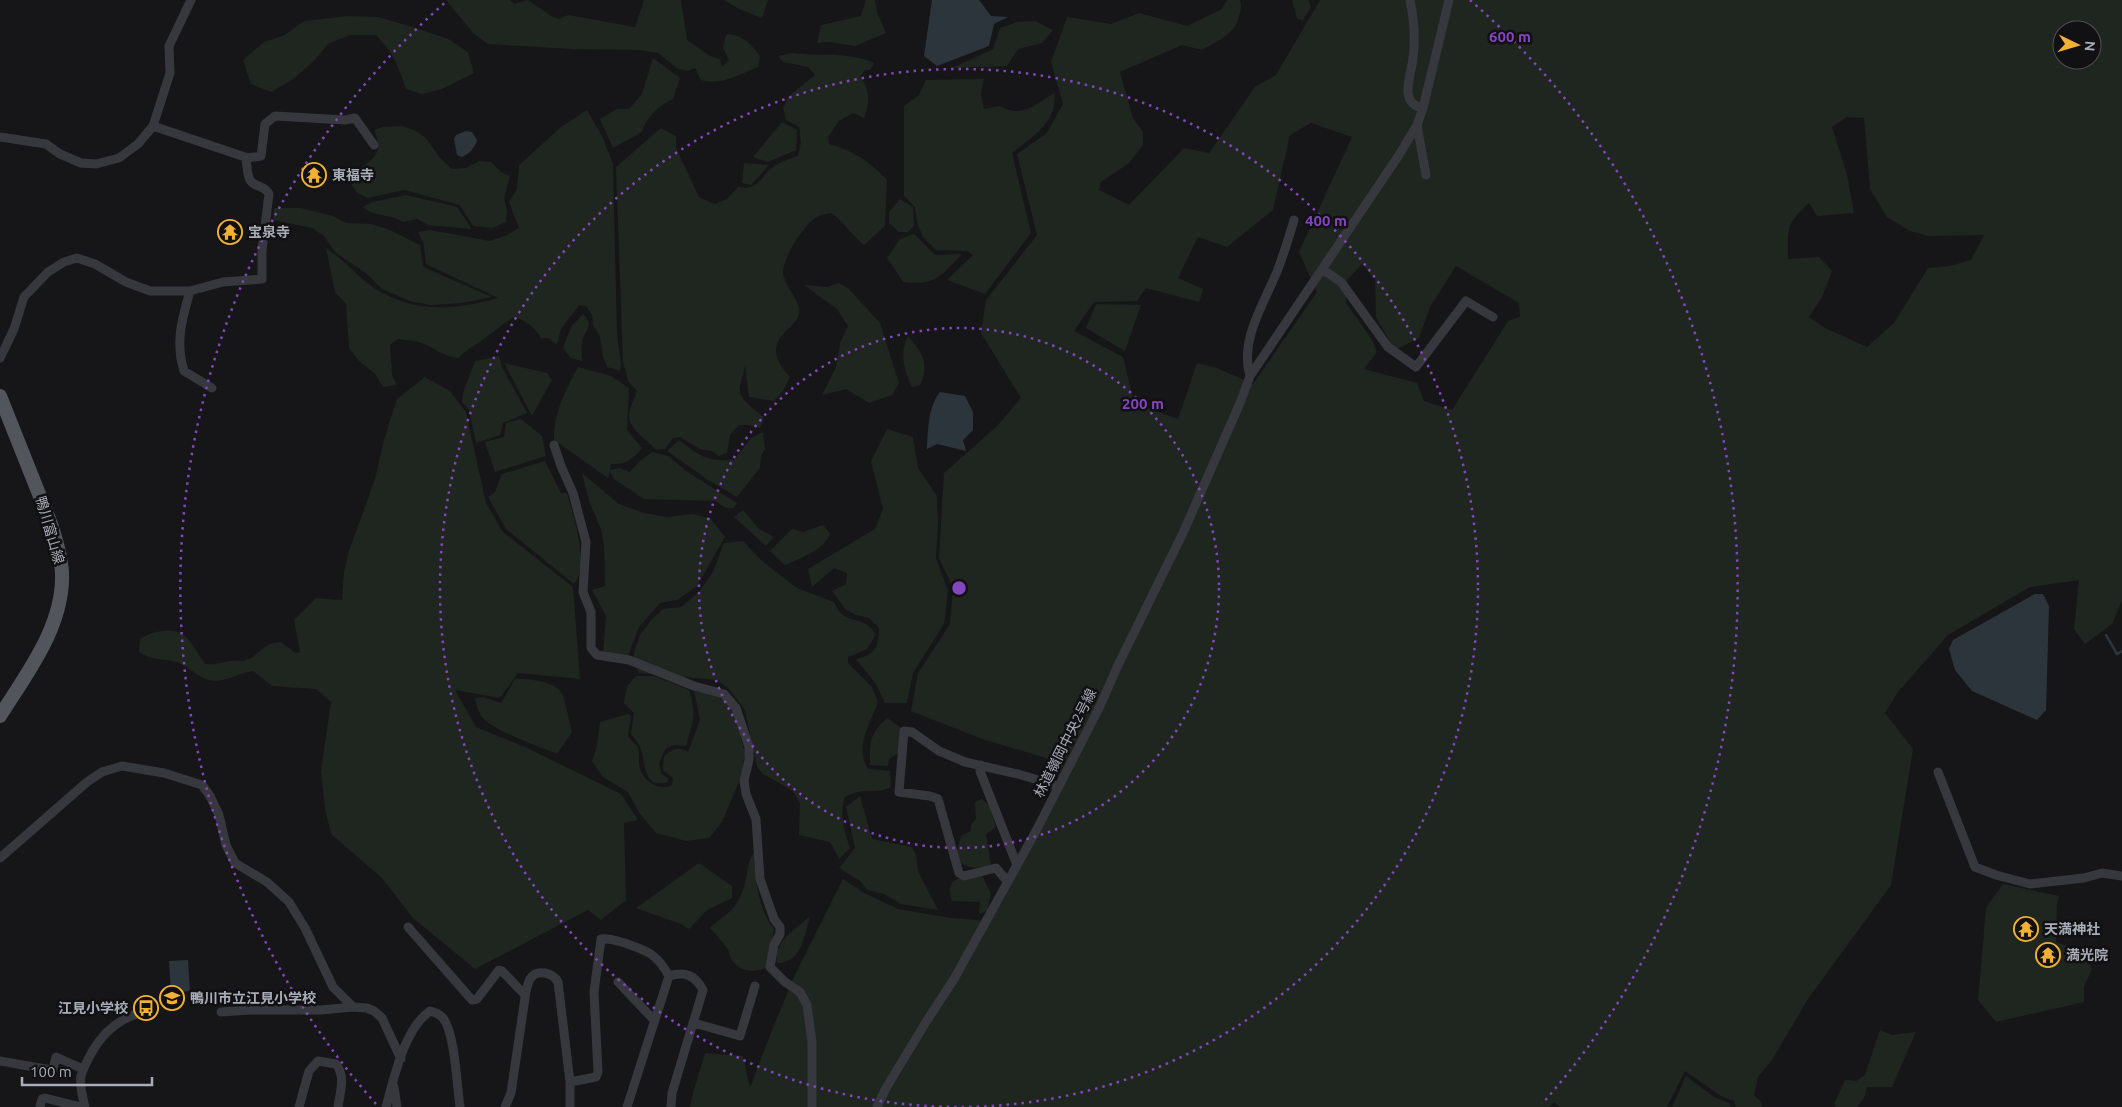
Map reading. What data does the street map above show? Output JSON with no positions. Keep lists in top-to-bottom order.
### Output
{
  "streets": {
    "main road": ["鴨川富山線"],
    "street": ["林道嶺岡中央2号線"]
  },
  "places": {
    "temple": [
      "東福寺",
      "宝泉寺",
      "天満神社",
      "満光院"
    ],
    "school or university": ["鴨川市立江見小学校"],
    "bus stop": ["江見小学校"]
  },
  "scale_bar": "100 m",
  "north": "right",
  "rings": ["600 m", "400 m", "200 m"]
}
